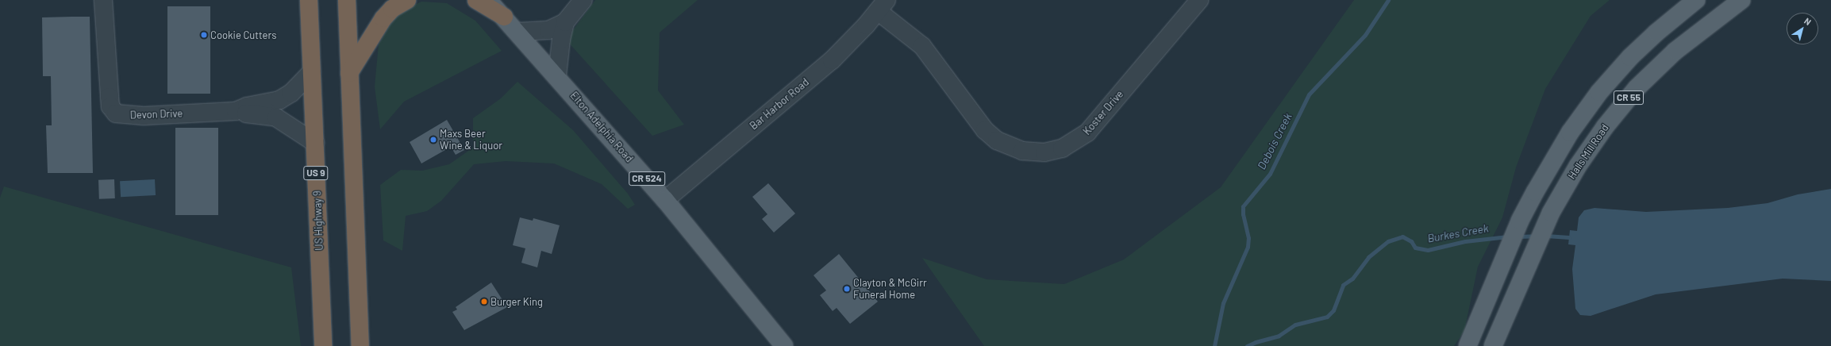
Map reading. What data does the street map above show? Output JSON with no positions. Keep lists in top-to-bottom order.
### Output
{
  "streets": {
    "highway": ["US 9", "US Highway 9"],
    "main road": [
      "CR 55",
      "Elton Adelphia Road",
      "Halls Mill Road",
      "CR 524"
    ],
    "street": ["Bar Harbor Road", "Koster Drive", "Devon Drive"]
  },
  "crossings": [
    ["Bar Harbor Road", "Koster Drive"],
    ["Bar Harbor Road", "Elton Adelphia Road"]
  ],
  "water": ["Debois Creek", "Burkes Creek"],
  "places": [
    "Cookie Cutters",
    "Maxs Beer Wine & Liquor",
    "Clayton & McGirr Funeral Home",
    "Burger King"
  ],
  "north": "top right"
}
